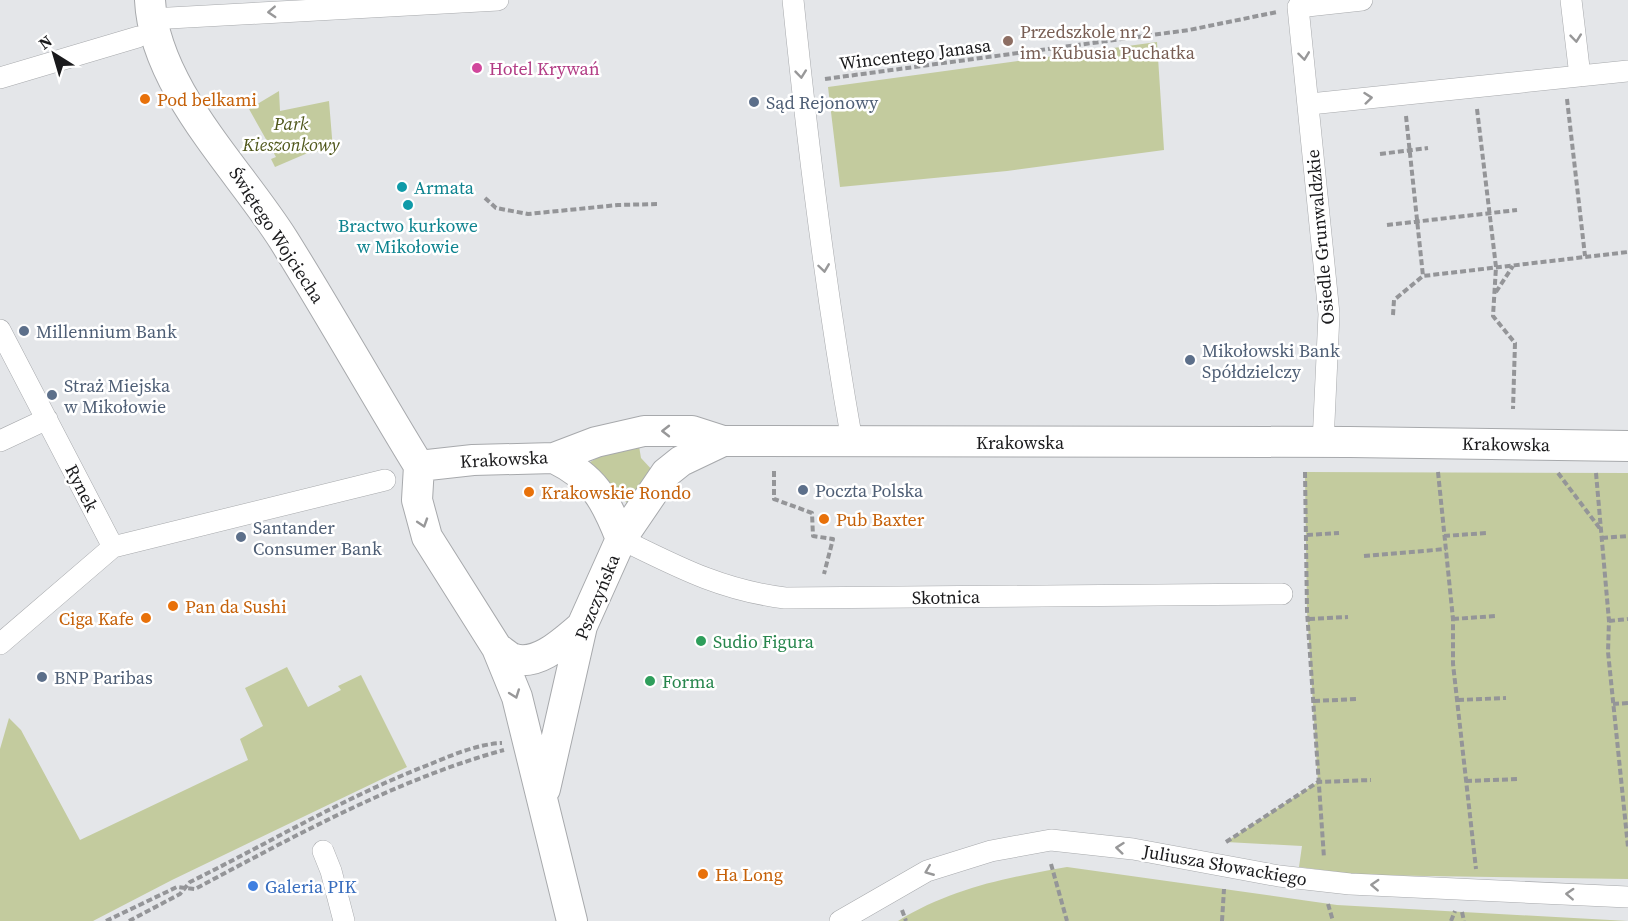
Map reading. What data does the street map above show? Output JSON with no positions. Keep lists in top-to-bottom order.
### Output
{
  "streets": {
    "street": [
      "Świętego Wojciecha",
      "Osiedle Grunwaldzkie",
      "Krakowska",
      "Rynek",
      "Pszczyńska",
      "Skotnica",
      "Juliusza Słowackiego"
    ],
    "path": ["Wincentego Janasa"]
  },
  "crossings": [
    ["Wincentego Janasa", "Osiedle Grunwaldzkie"],
    ["Świętego Wojciecha", "Krakowska"],
    ["Świętego Wojciecha", "Pszczyńska"],
    ["Świętego Wojciecha", "Skotnica"],
    ["Osiedle Grunwaldzkie", "Krakowska"],
    ["Krakowska", "Pszczyńska"],
    ["Krakowska", "Skotnica"],
    ["Pszczyńska", "Skotnica"]
  ],
  "one_way": ["Pszczyńska", "Juliusza Słowackiego"],
  "parks": ["Park Kieszonkowy"],
  "places": [
    "Przedszkole nr 2 im. Kubusia Puchatka",
    "Hotel Krywań",
    "Pod belkami",
    "Sąd Rejonowy",
    "Armata",
    "Bractwo kurkowe w Mikołowie",
    "Millennium Bank",
    "Mikołowski Bank Spółdzielczy",
    "Straż Miejska w Mikołowie",
    "Poczta Polska",
    "Krakowskie Rondo",
    "Pub Baxter",
    "Santander Consumer Bank",
    "Pan da Sushi",
    "Ciga Kafe",
    "Sudio Figura",
    "BNP Paribas",
    "Forma",
    "Ha Long",
    "Galeria PIK"
  ],
  "north": "top left"
}
